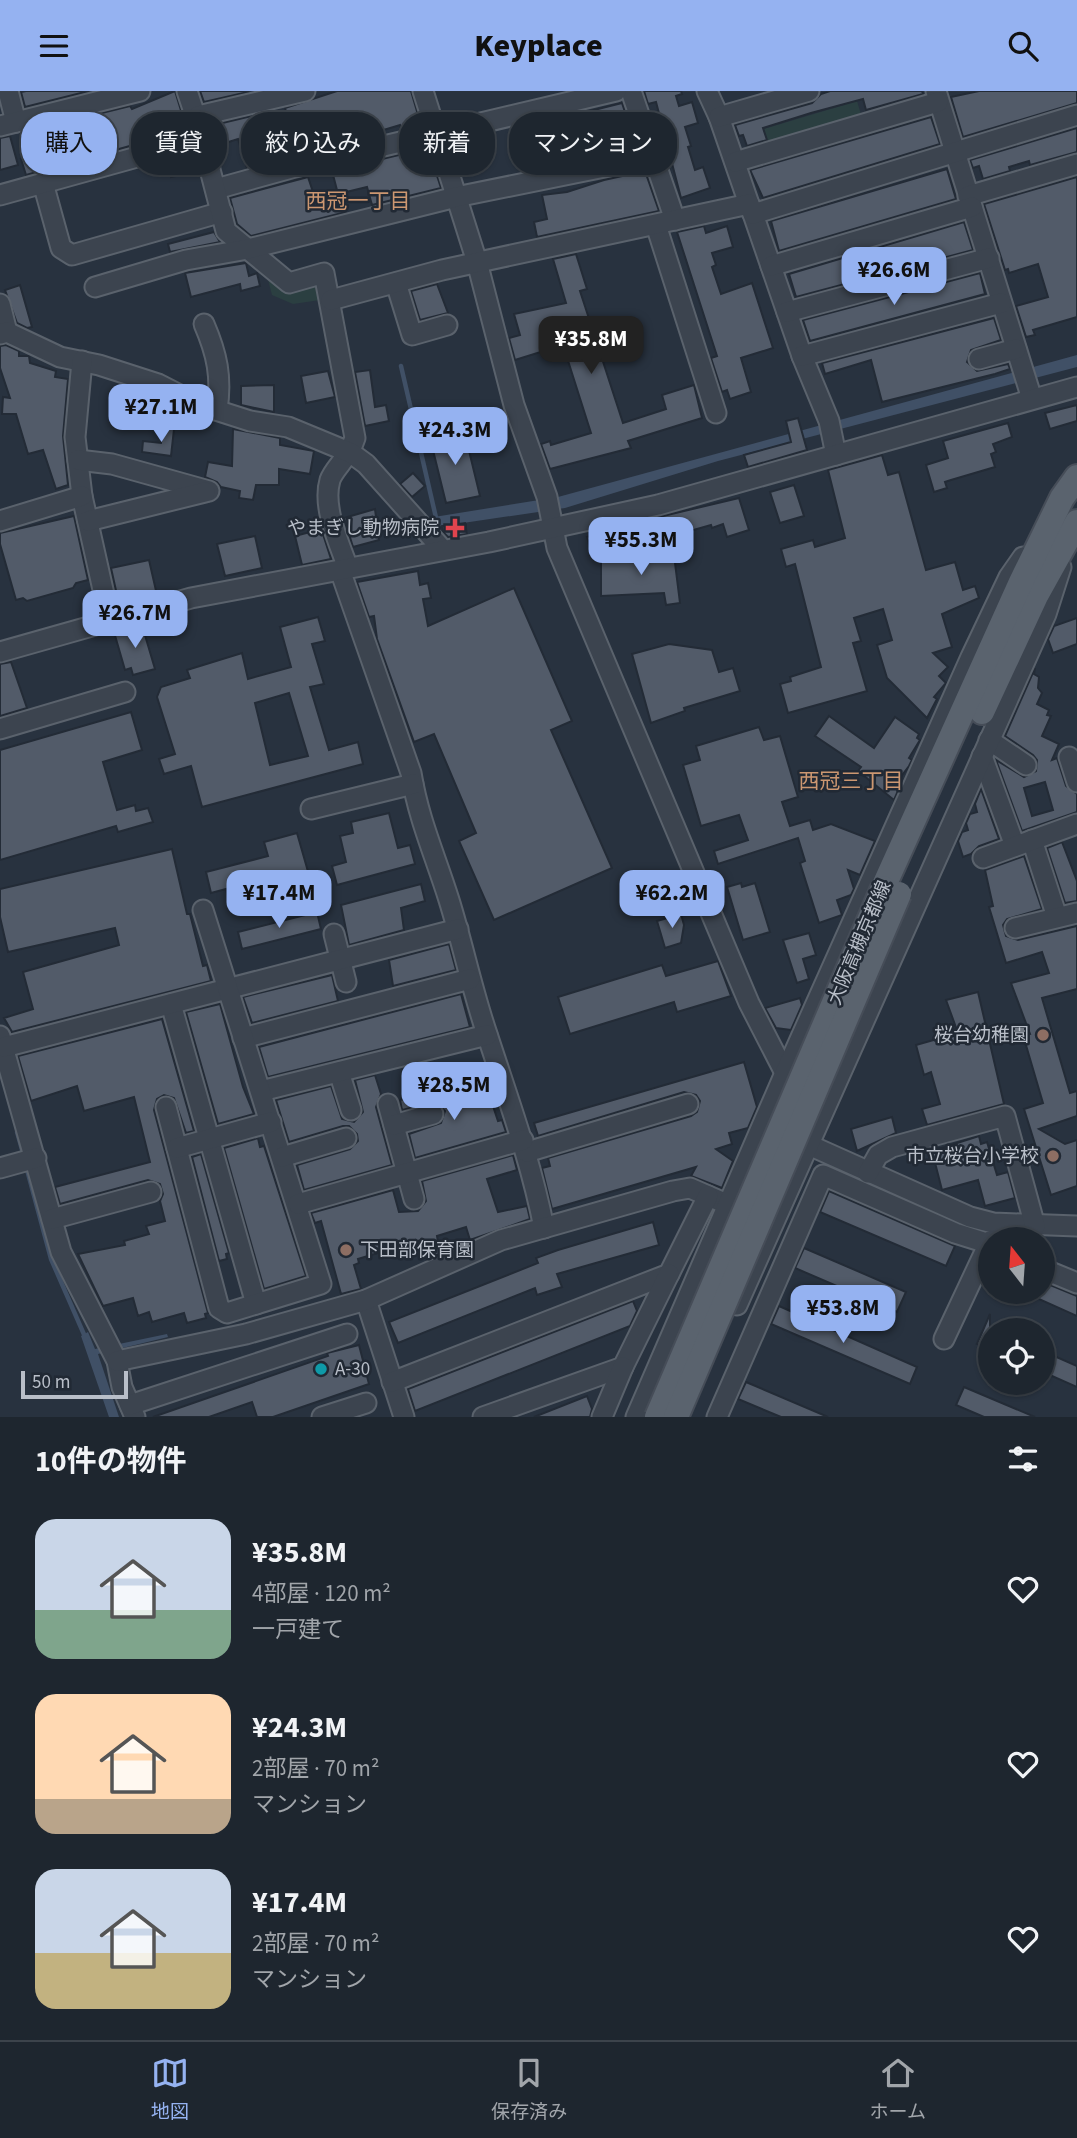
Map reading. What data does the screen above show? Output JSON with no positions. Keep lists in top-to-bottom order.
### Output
{
  "streets": {
    "main road": ["大阪高槻京都線"]
  },
  "districts": ["西冠一丁目", "西冠三丁目"],
  "places": {
    "health": ["やまぎし動物病院"],
    "other": [
      "桜台幼稚園",
      "市立桜台小学校",
      "下田部保育園",
      "A-30"
    ]
  },
  "scale_bar": "50 m",
  "north": "top",
  "page": {
    "header": "Keyplace",
    "chip": [
      "購入",
      "賃貸",
      "絞り込み",
      "新着",
      "マンション"
    ],
    "price": [
      "¥26.6M",
      "¥35.8M",
      "¥27.1M",
      "¥24.3M",
      "¥55.3M",
      "¥26.7M",
      "¥17.4M",
      "¥62.2M",
      "¥28.5M",
      "¥53.8M"
    ],
    "scale": "50 m",
    "heading": "10件の物件",
    "list": [
      {
        "name": "¥35.8M",
        "note": "4部屋 · 120 m² · 一戸建て"
      },
      {
        "name": "¥24.3M",
        "note": "2部屋 · 70 m² · マンション"
      },
      {
        "name": "¥17.4M",
        "note": "2部屋 · 70 m² · マンション"
      }
    ],
    "tabs": ["地図", "保存済み", "ホーム"]
  }
}
